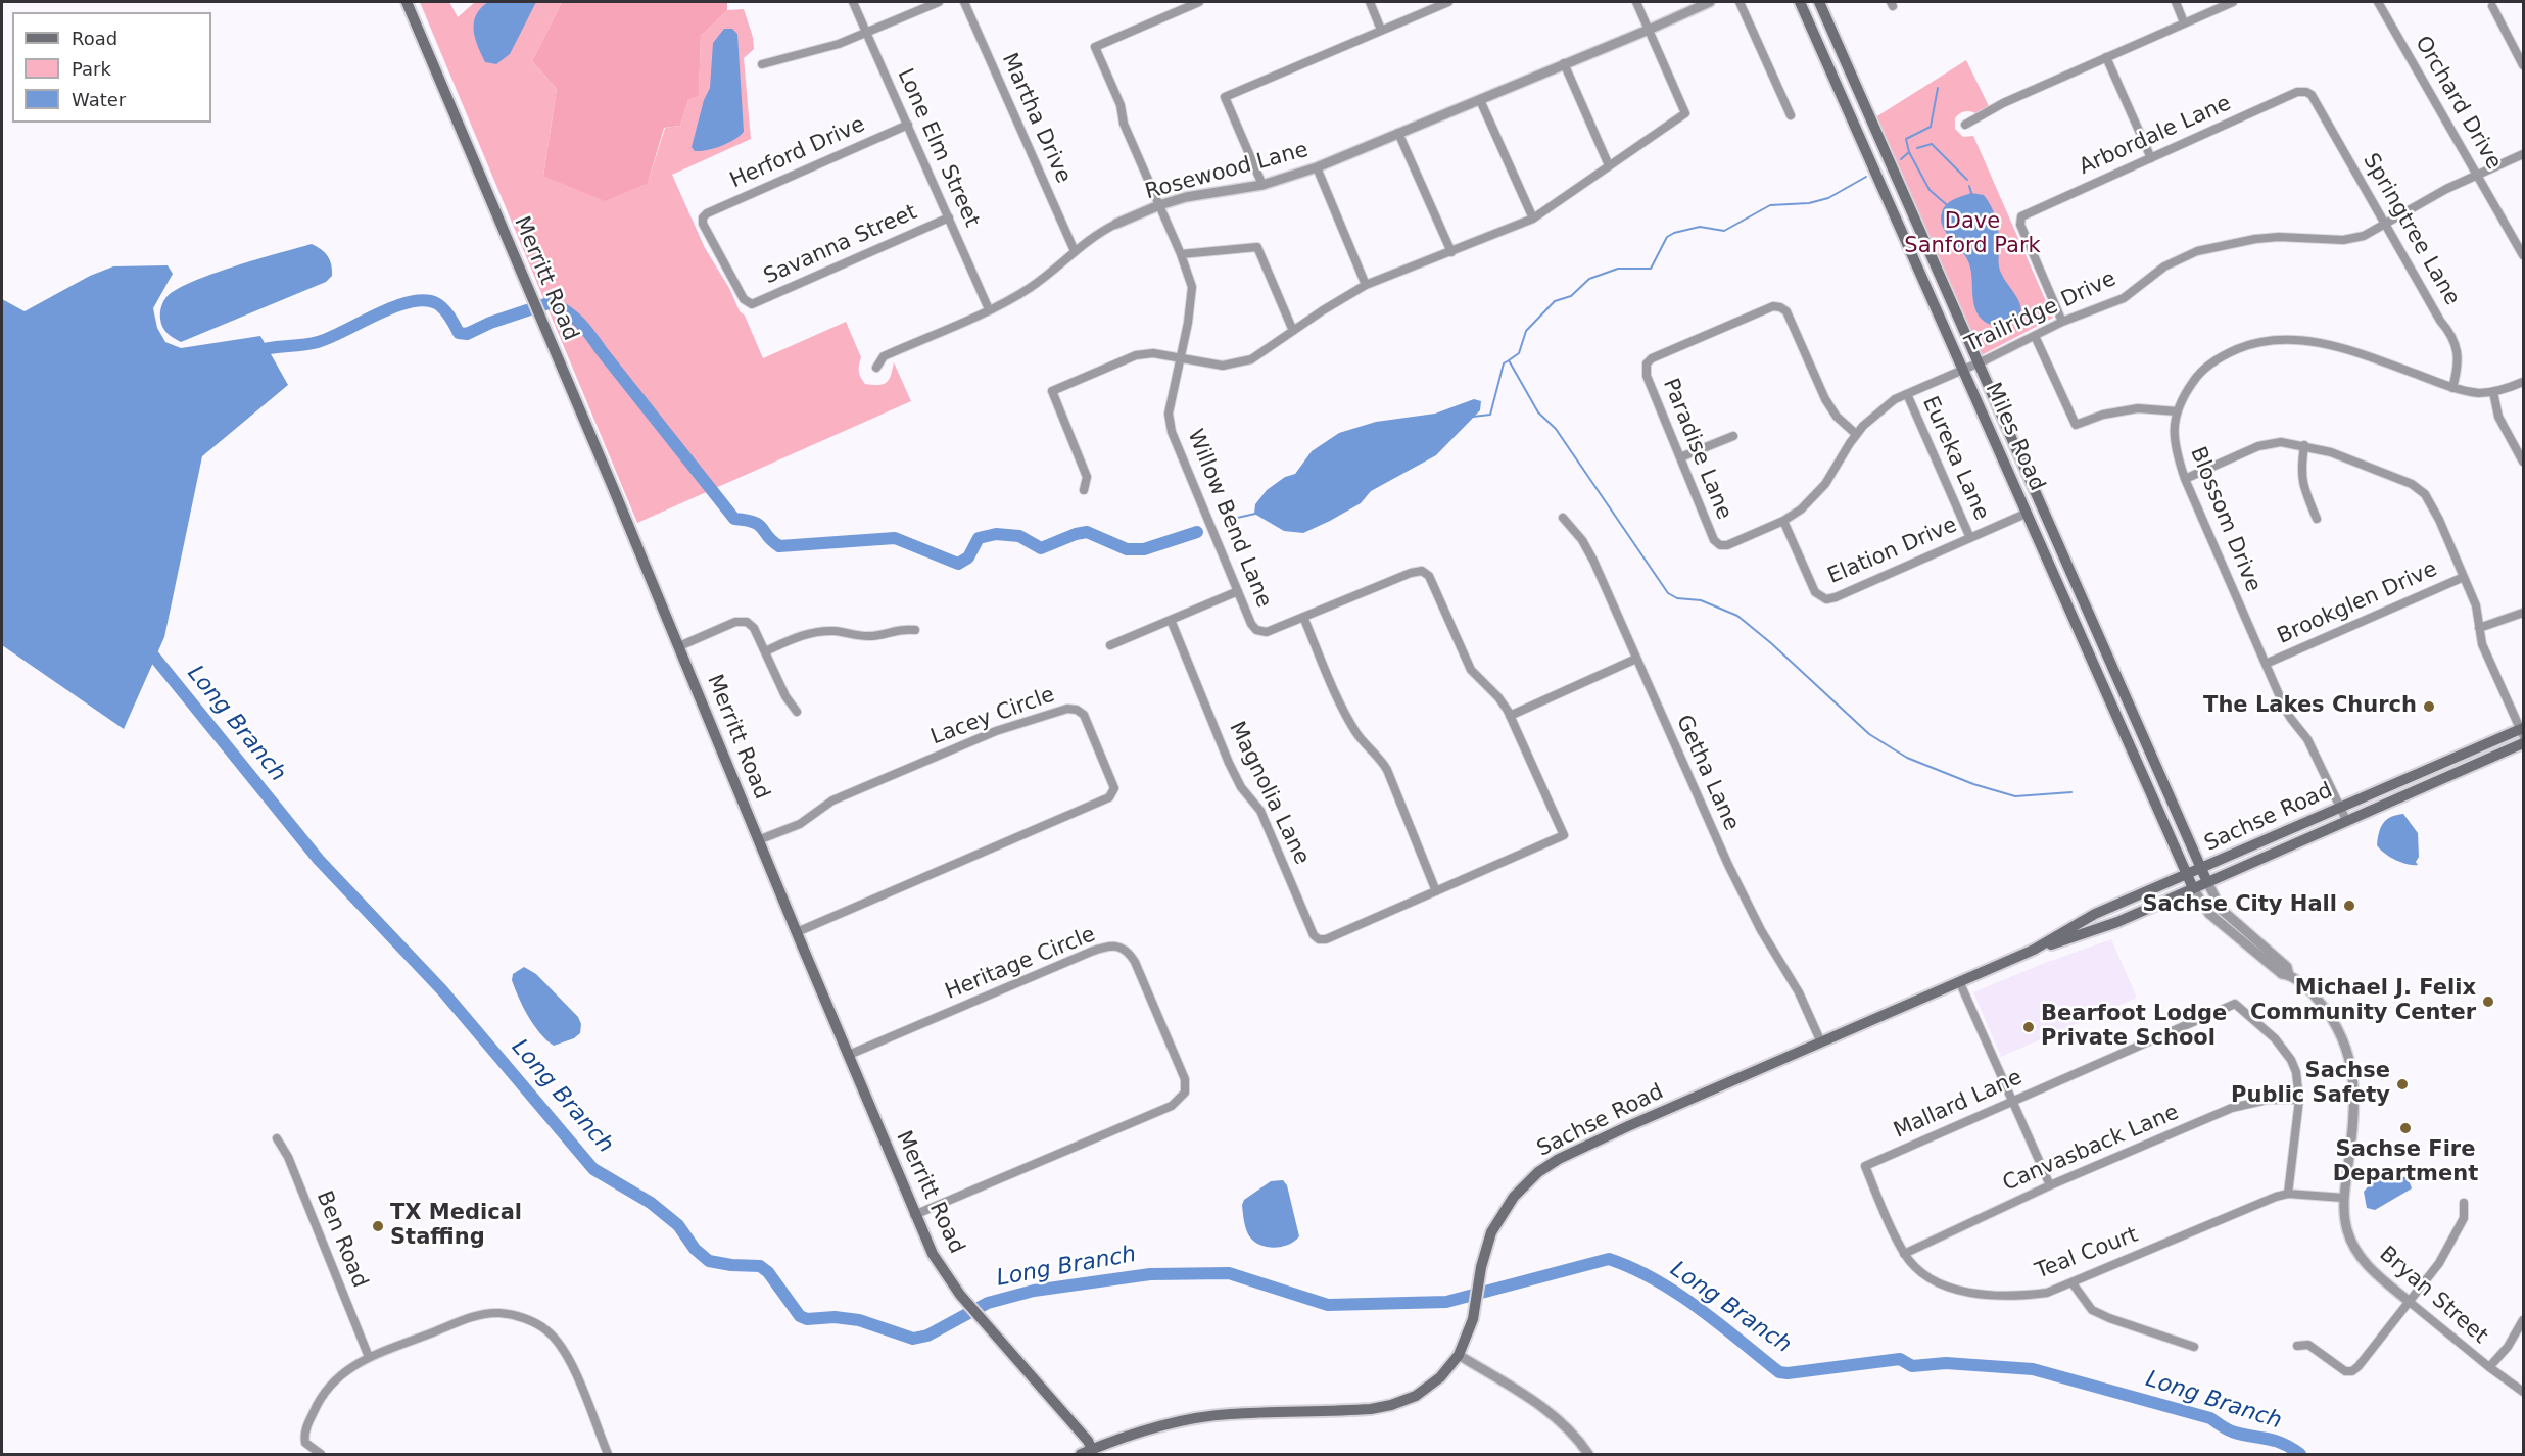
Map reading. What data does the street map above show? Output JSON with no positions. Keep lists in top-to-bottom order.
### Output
{
  "streets": {
    "main road": ["Merritt Road", "Miles Road", "Sachse Road"],
    "street": [
      "Orchard Drive",
      "Martha Drive",
      "Arbordale Lane",
      "Lone Elm Street",
      "Herford Drive",
      "Rosewood Lane",
      "Springtree Lane",
      "Savanna Street",
      "Trailridge Drive",
      "Paradise Lane",
      "Eureka Lane",
      "Willow Bend Lane",
      "Blossom Drive",
      "Elation Drive",
      "Brookglen Drive",
      "Lacey Circle",
      "Getha Lane",
      "Magnolia Lane",
      "Heritage Circle",
      "Mallard Lane",
      "Canvasback Lane",
      "Ben Road",
      "Teal Court",
      "Bryan Street"
    ]
  },
  "crossings": [
    ["Orchard Drive", "Trailridge Drive"],
    ["Martha Drive", "Rosewood Lane"],
    ["Arbordale Lane", "Springtree Lane"],
    ["Arbordale Lane", "Trailridge Drive"],
    ["Lone Elm Street", "Herford Drive"],
    ["Lone Elm Street", "Rosewood Lane"],
    ["Lone Elm Street", "Savanna Street"],
    ["Herford Drive", "Savanna Street"],
    ["Rosewood Lane", "Willow Bend Lane"],
    ["Springtree Lane", "Trailridge Drive"],
    ["Springtree Lane", "Blossom Drive"],
    ["Merritt Road", "Lacey Circle"],
    ["Merritt Road", "Sachse Road"],
    ["Merritt Road", "Heritage Circle"],
    ["Trailridge Drive", "Miles Road"],
    ["Trailridge Drive", "Paradise Lane"],
    ["Trailridge Drive", "Eureka Lane"],
    ["Trailridge Drive", "Elation Drive"],
    ["Miles Road", "Elation Drive"],
    ["Miles Road", "Sachse Road"],
    ["Miles Road", "Bryan Street"],
    ["Eureka Lane", "Elation Drive"],
    ["Willow Bend Lane", "Magnolia Lane"],
    ["Blossom Drive", "Brookglen Drive"],
    ["Blossom Drive", "Sachse Road"],
    ["Getha Lane", "Sachse Road"],
    ["Sachse Road", "Bryan Street"],
    ["Mallard Lane", "Canvasback Lane"],
    ["Mallard Lane", "Teal Court"],
    ["Canvasback Lane", "Teal Court"],
    ["Teal Court", "Bryan Street"]
  ],
  "water": ["Long Branch"],
  "parks": ["Dave Sanford Park"],
  "places": [
    "The Lakes Church",
    "Sachse City Hall",
    "Michael J. Felix Community Center",
    "Bearfoot Lodge Private School",
    "Sachse Public Safety",
    "Sachse Fire Department",
    "TX Medical Staffing"
  ],
  "legend": ["Road", "Park", "Water"]
}
